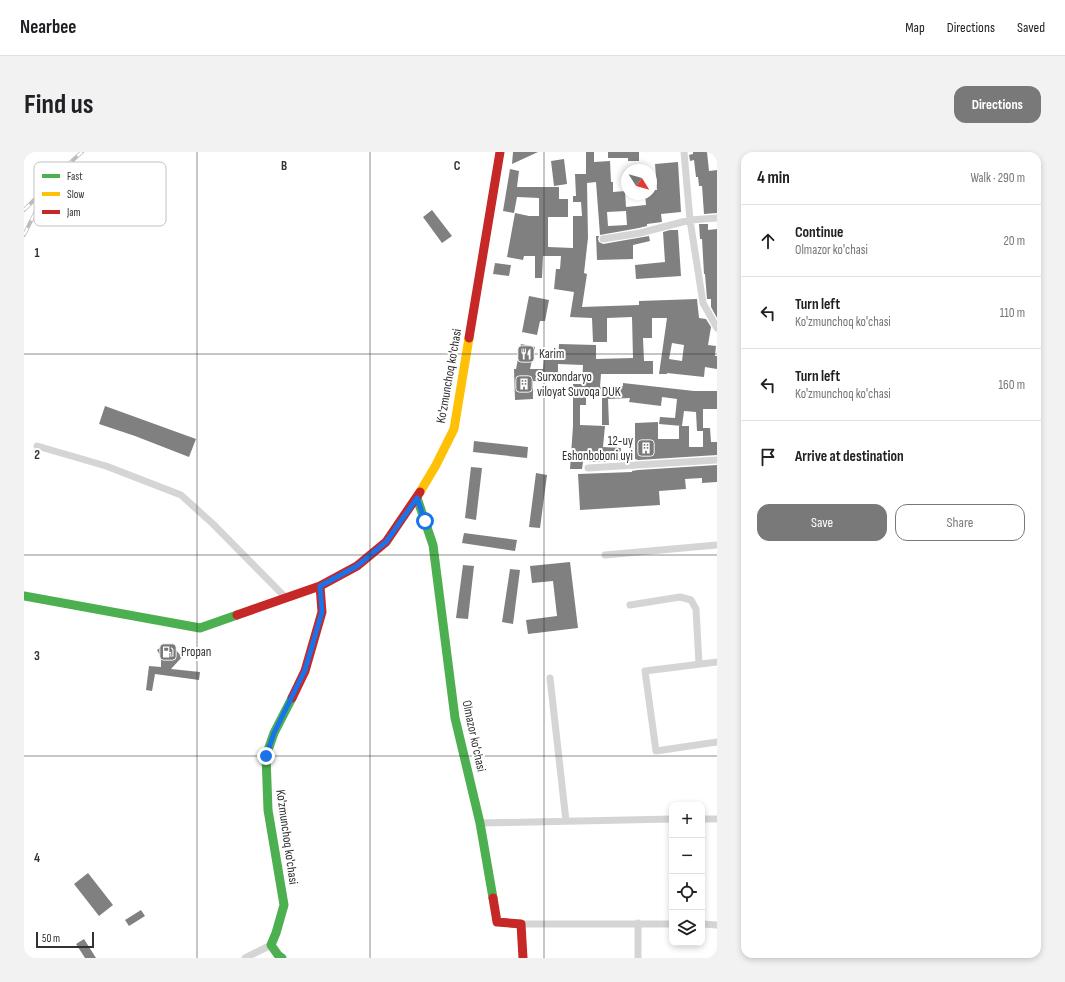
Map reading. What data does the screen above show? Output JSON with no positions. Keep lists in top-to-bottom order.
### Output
{
  "streets": {
    "street": ["Ko'zmunchoq ko'chasi", "Olmazor ko'chasi"]
  },
  "crossings": [
    ["Ko'zmunchoq ko'chasi", "Olmazor ko'chasi"]
  ],
  "places": {
    "restaurant": ["Karim"],
    "building": ["Surxondaryo viloyat Suvoqa DUK", "12-uy Eshonboboni uyi"],
    "fuel station": ["Propan"]
  },
  "legend": ["Fast", "Slow", "Jam"],
  "scale_bar": "50 m",
  "north": "bottom right",
  "page": {
    "header": "Nearbee",
    "nav": ["Map", "Directions", "Saved"],
    "buttons": [
      "Directions",
      ["Save", "Share"]
    ],
    "title": "Find us",
    "heading": ["4 min", "Walk · 290 m"],
    "list": [
      ["Continue", "Olmazor ko'chasi", "20 m"],
      ["Turn left", "Ko'zmunchoq ko'chasi", "110 m"],
      ["Turn left", "Ko'zmunchoq ko'chasi", "160 m"],
      "Arrive at destination"
    ],
    "map_buttons": ["+", "−"],
    "scale": "50 m"
  },
  "grid": {
    "columns": ["B", "C"],
    "rows": [
      "1",
      "2",
      "3",
      "4"
    ]
  }
}
